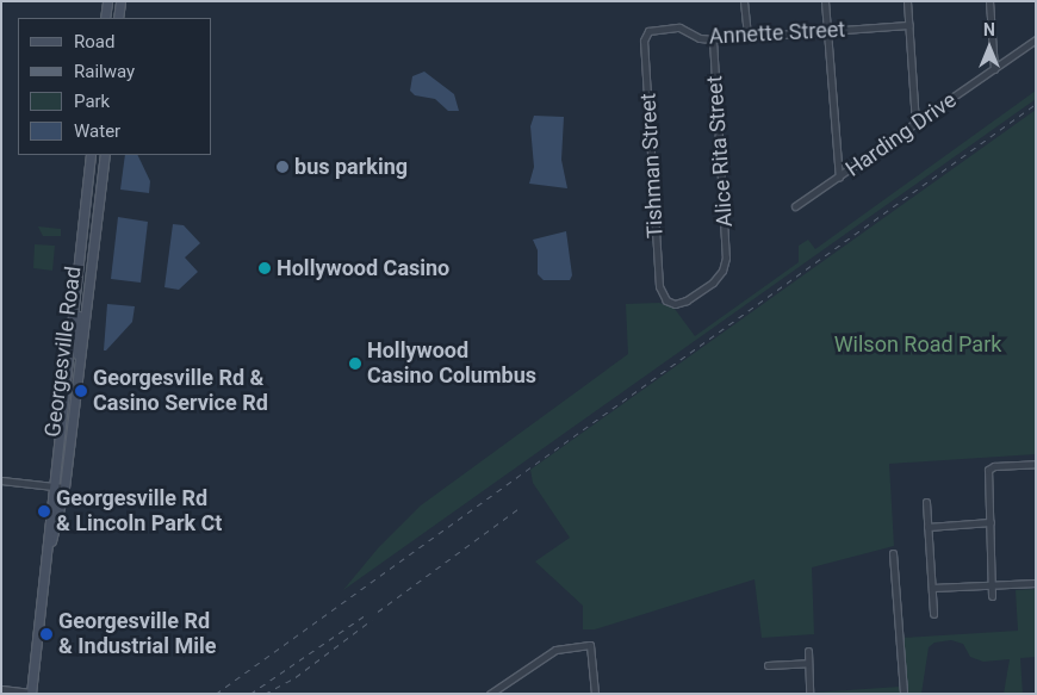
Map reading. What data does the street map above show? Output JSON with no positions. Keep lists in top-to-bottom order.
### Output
{
  "streets": {
    "main road": ["Georgesville Road"],
    "street": [
      "Annette Street",
      "Harding Drive",
      "Alice Rita Street",
      "Tishman Street"
    ]
  },
  "crossings": [
    ["Annette Street", "Alice Rita Street"],
    ["Annette Street", "Tishman Street"],
    ["Alice Rita Street", "Tishman Street"]
  ],
  "parks": ["Wilson Road Park"],
  "places": [
    "bus parking",
    "Hollywood Casino",
    "Hollywood Casino Columbus",
    "Georgesville Rd & Casino Service Rd",
    "Georgesville Rd & Lincoln Park Ct",
    "Georgesville Rd & Industrial Mile"
  ],
  "legend": [
    "Road",
    "Railway",
    "Park",
    "Water"
  ],
  "north": "top"
}
